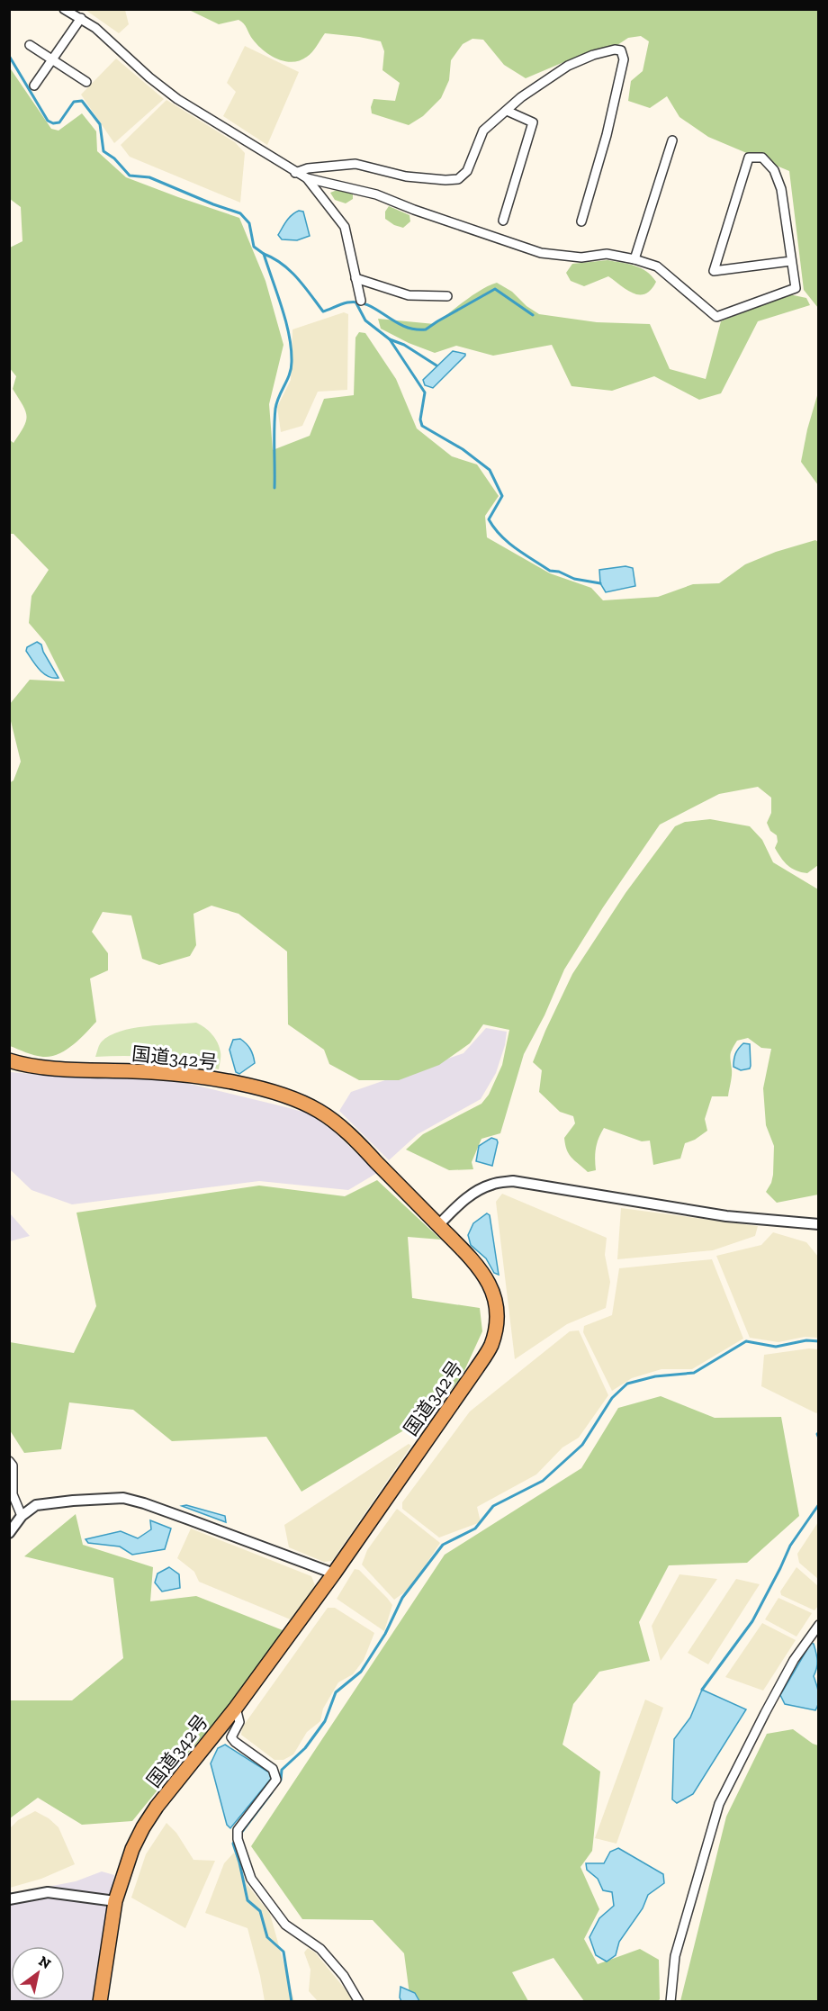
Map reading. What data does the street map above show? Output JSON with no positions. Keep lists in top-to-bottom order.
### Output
{
  "streets": {
    "highway": ["国道342号"]
  },
  "north": "top right"
}
